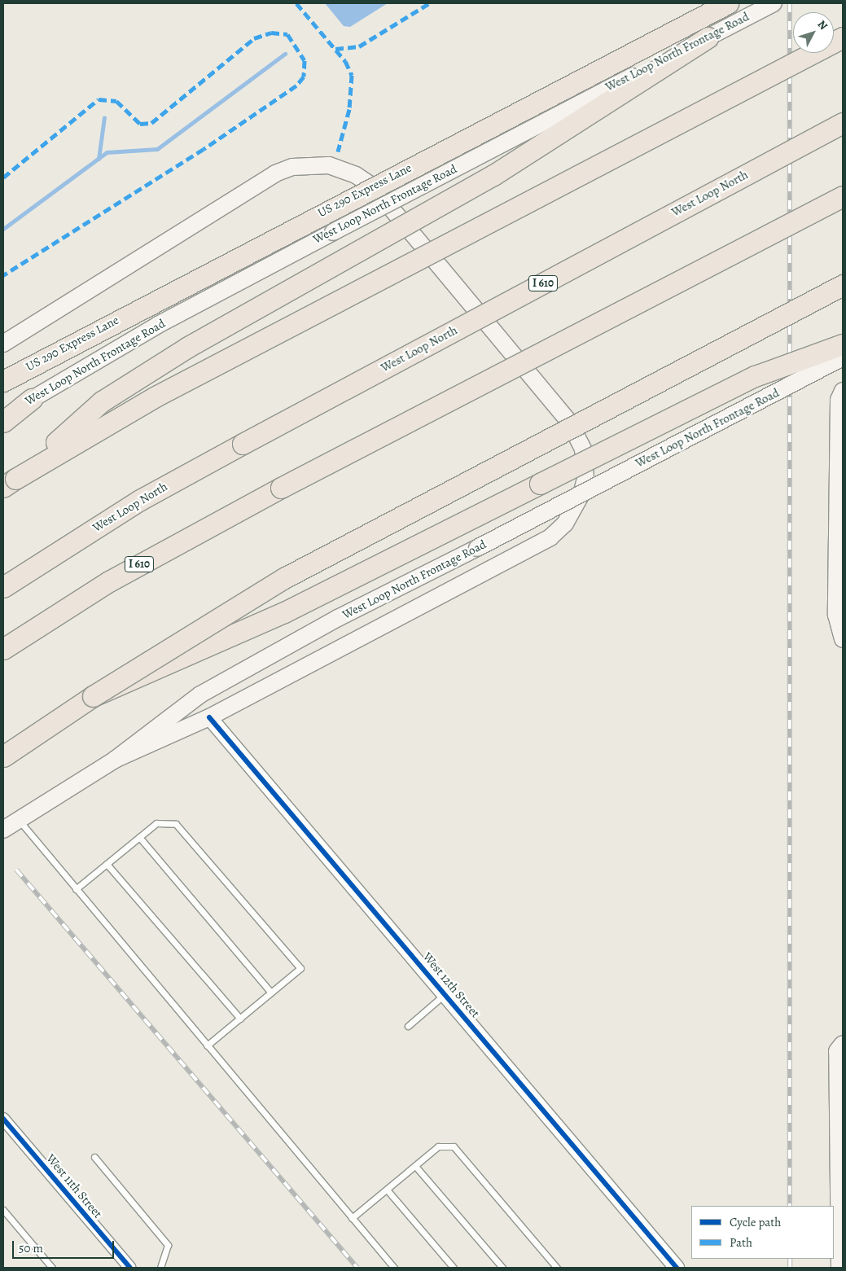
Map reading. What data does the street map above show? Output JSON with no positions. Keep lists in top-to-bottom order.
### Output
{
  "streets": {
    "highway": ["US 290 Express Lane", "West Loop North", "I 610"],
    "main road": ["West Loop North Frontage Road"],
    "street": ["West 12th Street", "West 11th Street"]
  },
  "legend": ["Cycle path", "Path"],
  "scale_bar": "50 m",
  "north": "top right"
}
